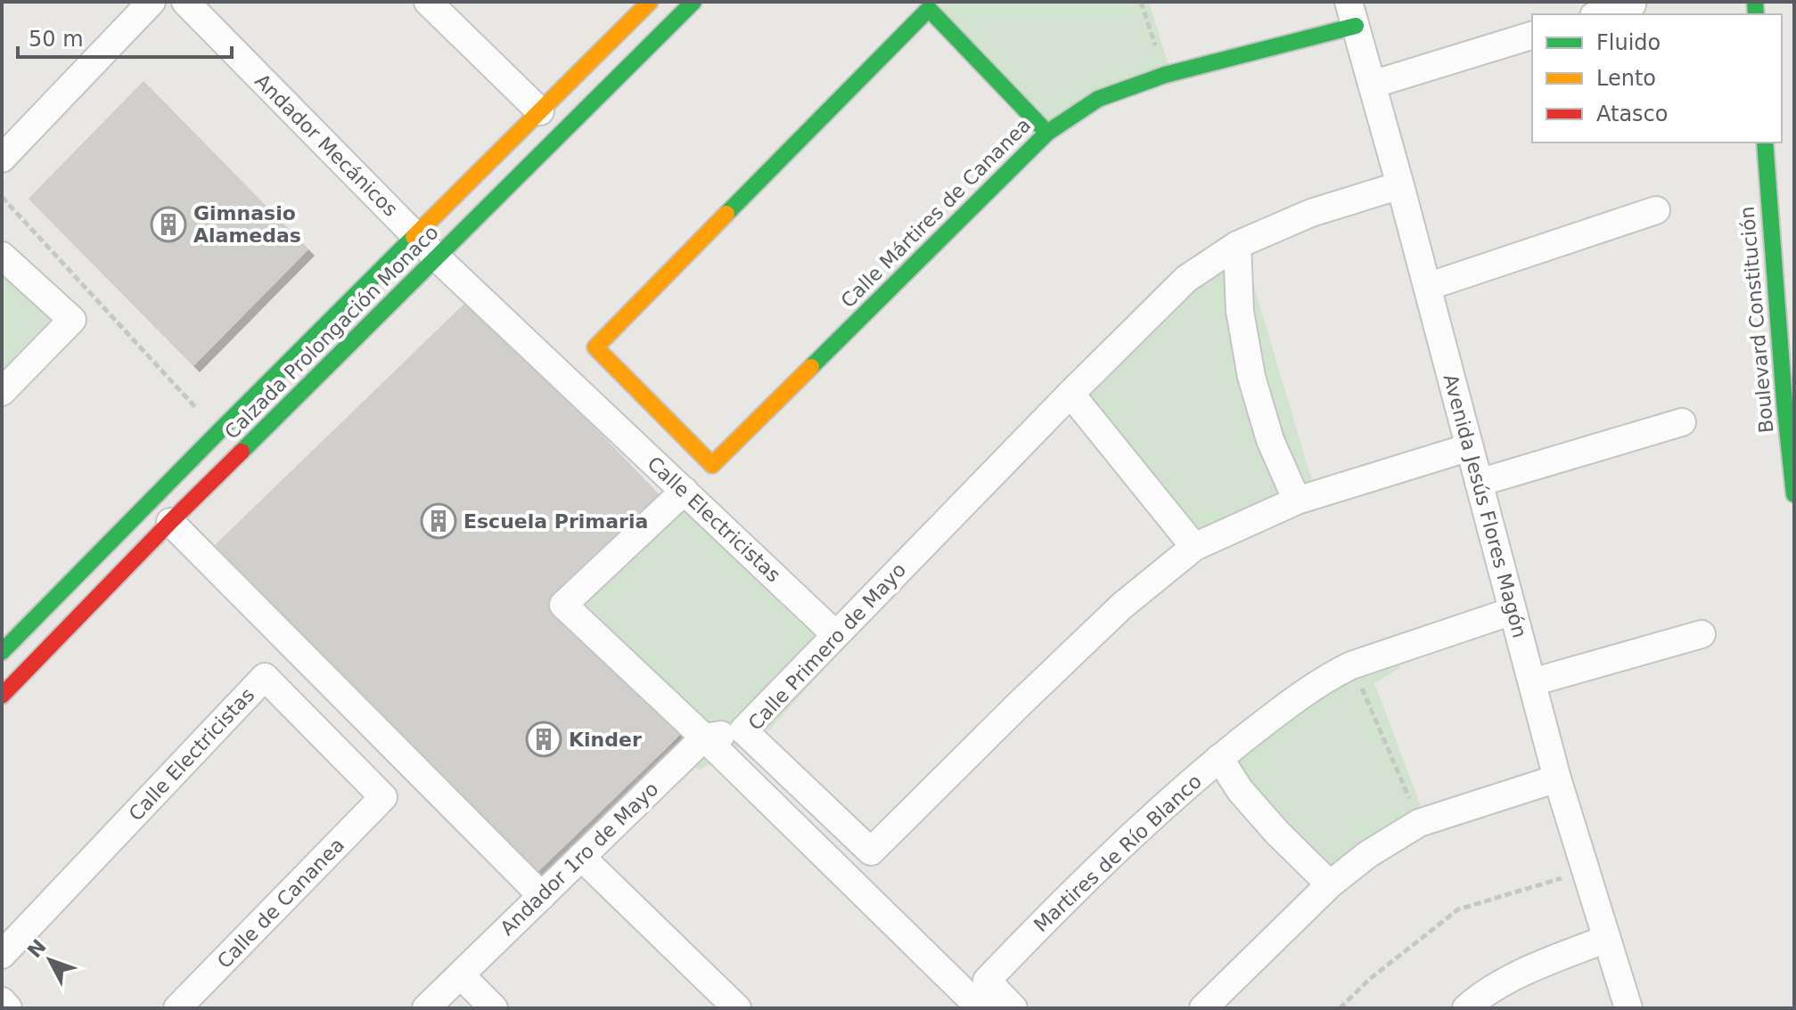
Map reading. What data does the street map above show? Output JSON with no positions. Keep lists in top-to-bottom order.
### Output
{
  "streets": {
    "street": [
      "Andador Mecánicos",
      "Calle Mártires de Cananea",
      "Boulevard Constitución",
      "Calzada Prolongación Monaco",
      "Avenida Jesús Flores Magón",
      "Calle Electricistas",
      "Calle Primero de Mayo",
      "Martires de Río Blanco",
      "Andador 1ro de Mayo",
      "Calle de Cananea"
    ]
  },
  "crossings": [
    ["Andador Mecánicos", "Calzada Prolongación Monaco"],
    ["Andador Mecánicos", "Calle Electricistas"],
    ["Calle Mártires de Cananea", "Avenida Jesús Flores Magón"],
    ["Calzada Prolongación Monaco", "Calle Electricistas"],
    ["Avenida Jesús Flores Magón", "Calle Primero de Mayo"],
    ["Calle Electricistas", "Calle Primero de Mayo"],
    ["Calle Electricistas", "Calle de Cananea"]
  ],
  "places": {
    "building": ["Gimnasio Alamedas", "Escuela Primaria", "Kinder"]
  },
  "legend": ["Fluido", "Lento", "Atasco"],
  "scale_bar": "50 m",
  "north": "top left"
}
